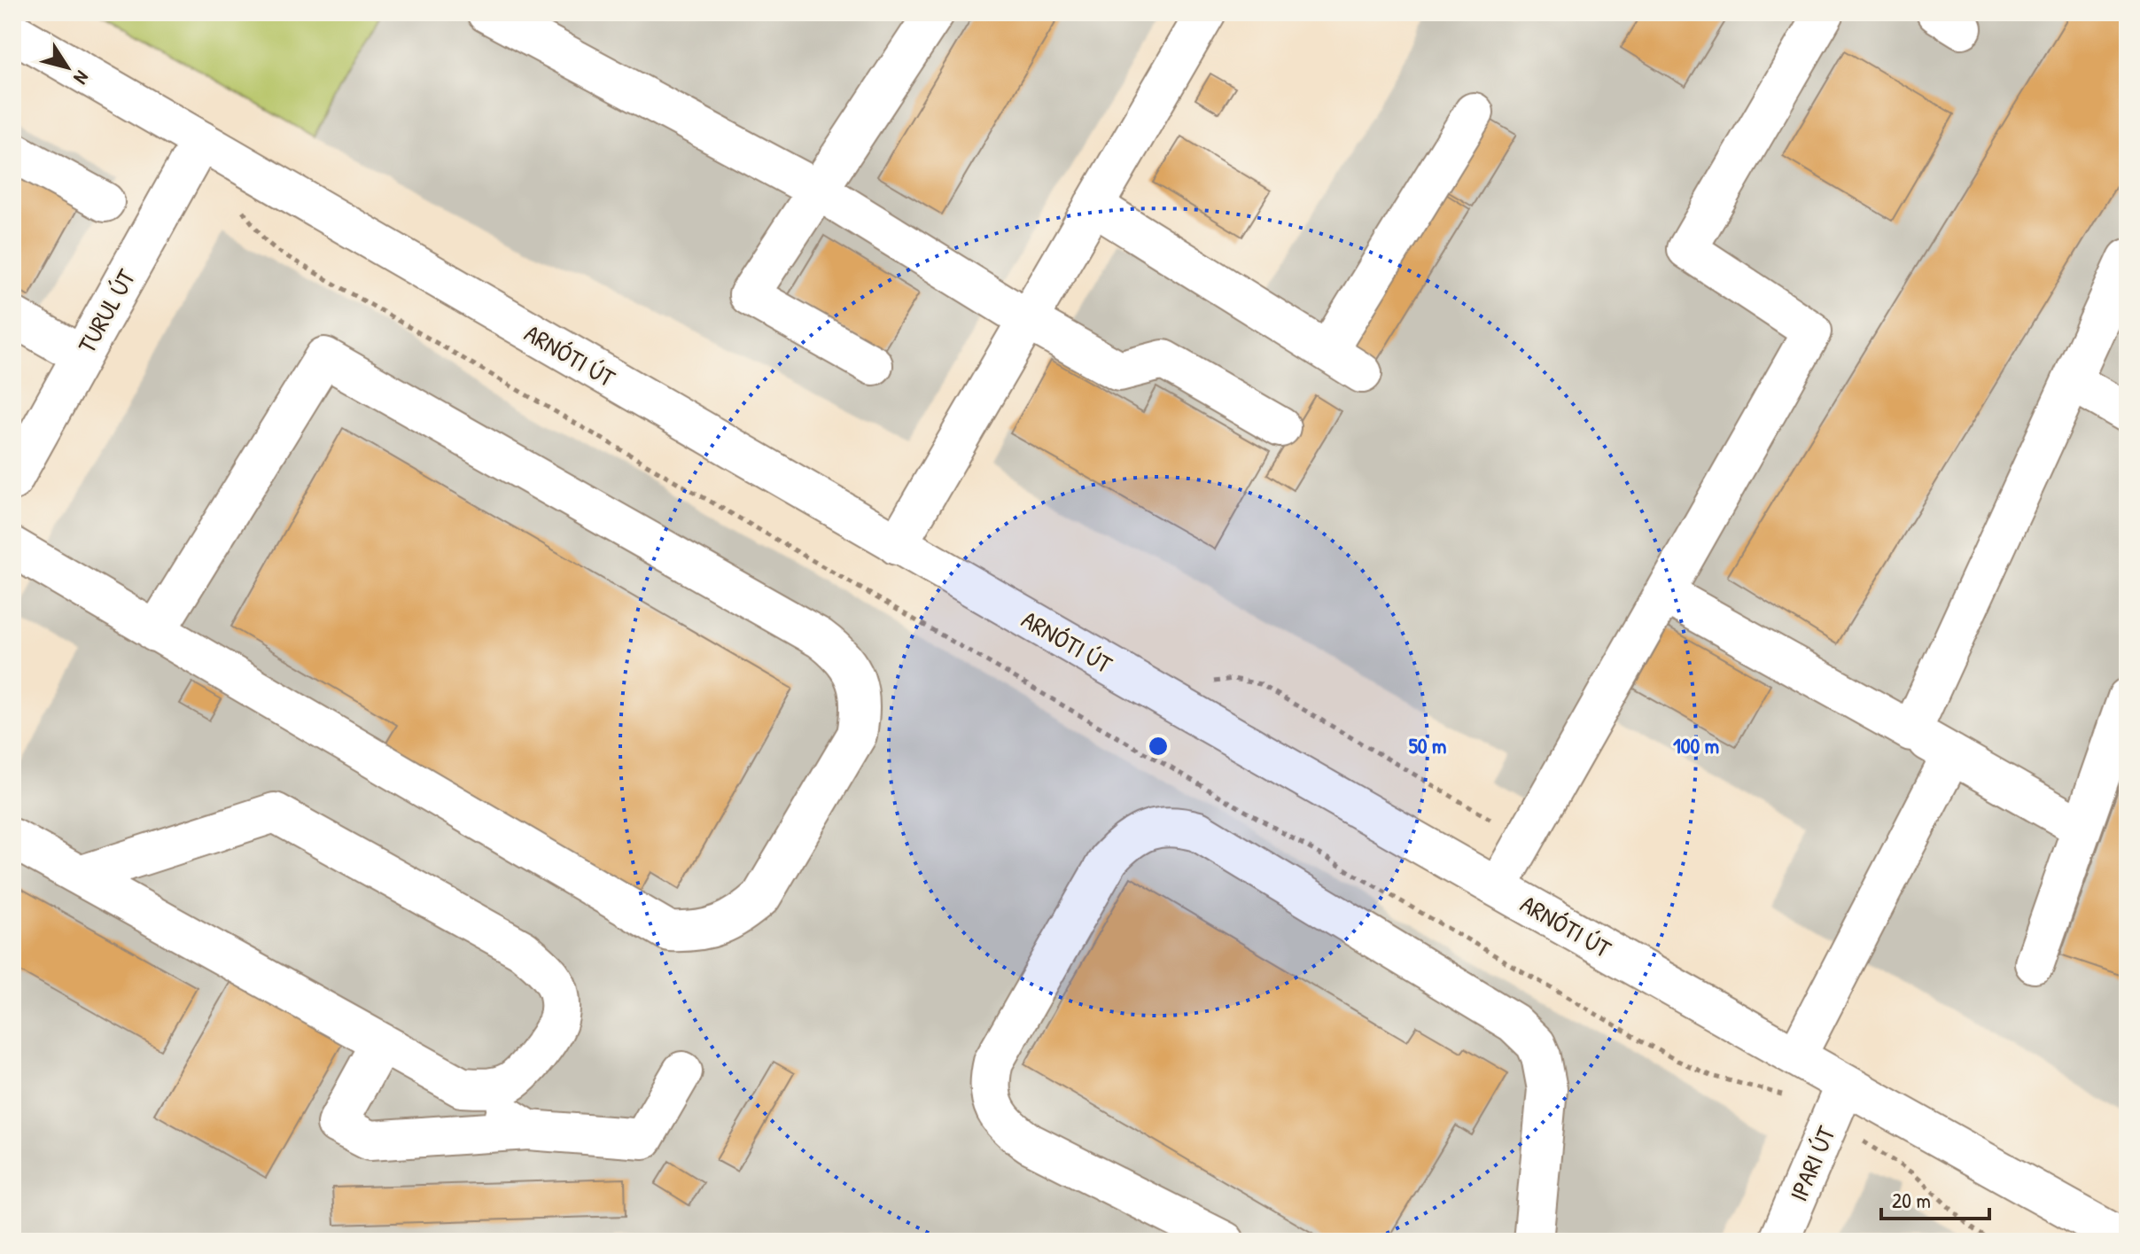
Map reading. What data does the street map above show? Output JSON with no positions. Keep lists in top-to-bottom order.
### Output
{
  "streets": {
    "main road": ["TURUL ÚT", "ARNÓTI ÚT", "IPARI ÚT"]
  },
  "crossings": [
    ["TURUL ÚT", "ARNÓTI ÚT"],
    ["ARNÓTI ÚT", "IPARI ÚT"]
  ],
  "scale_bar": "20 m",
  "north": "bottom right",
  "rings": ["50 m", "100 m"]
}
